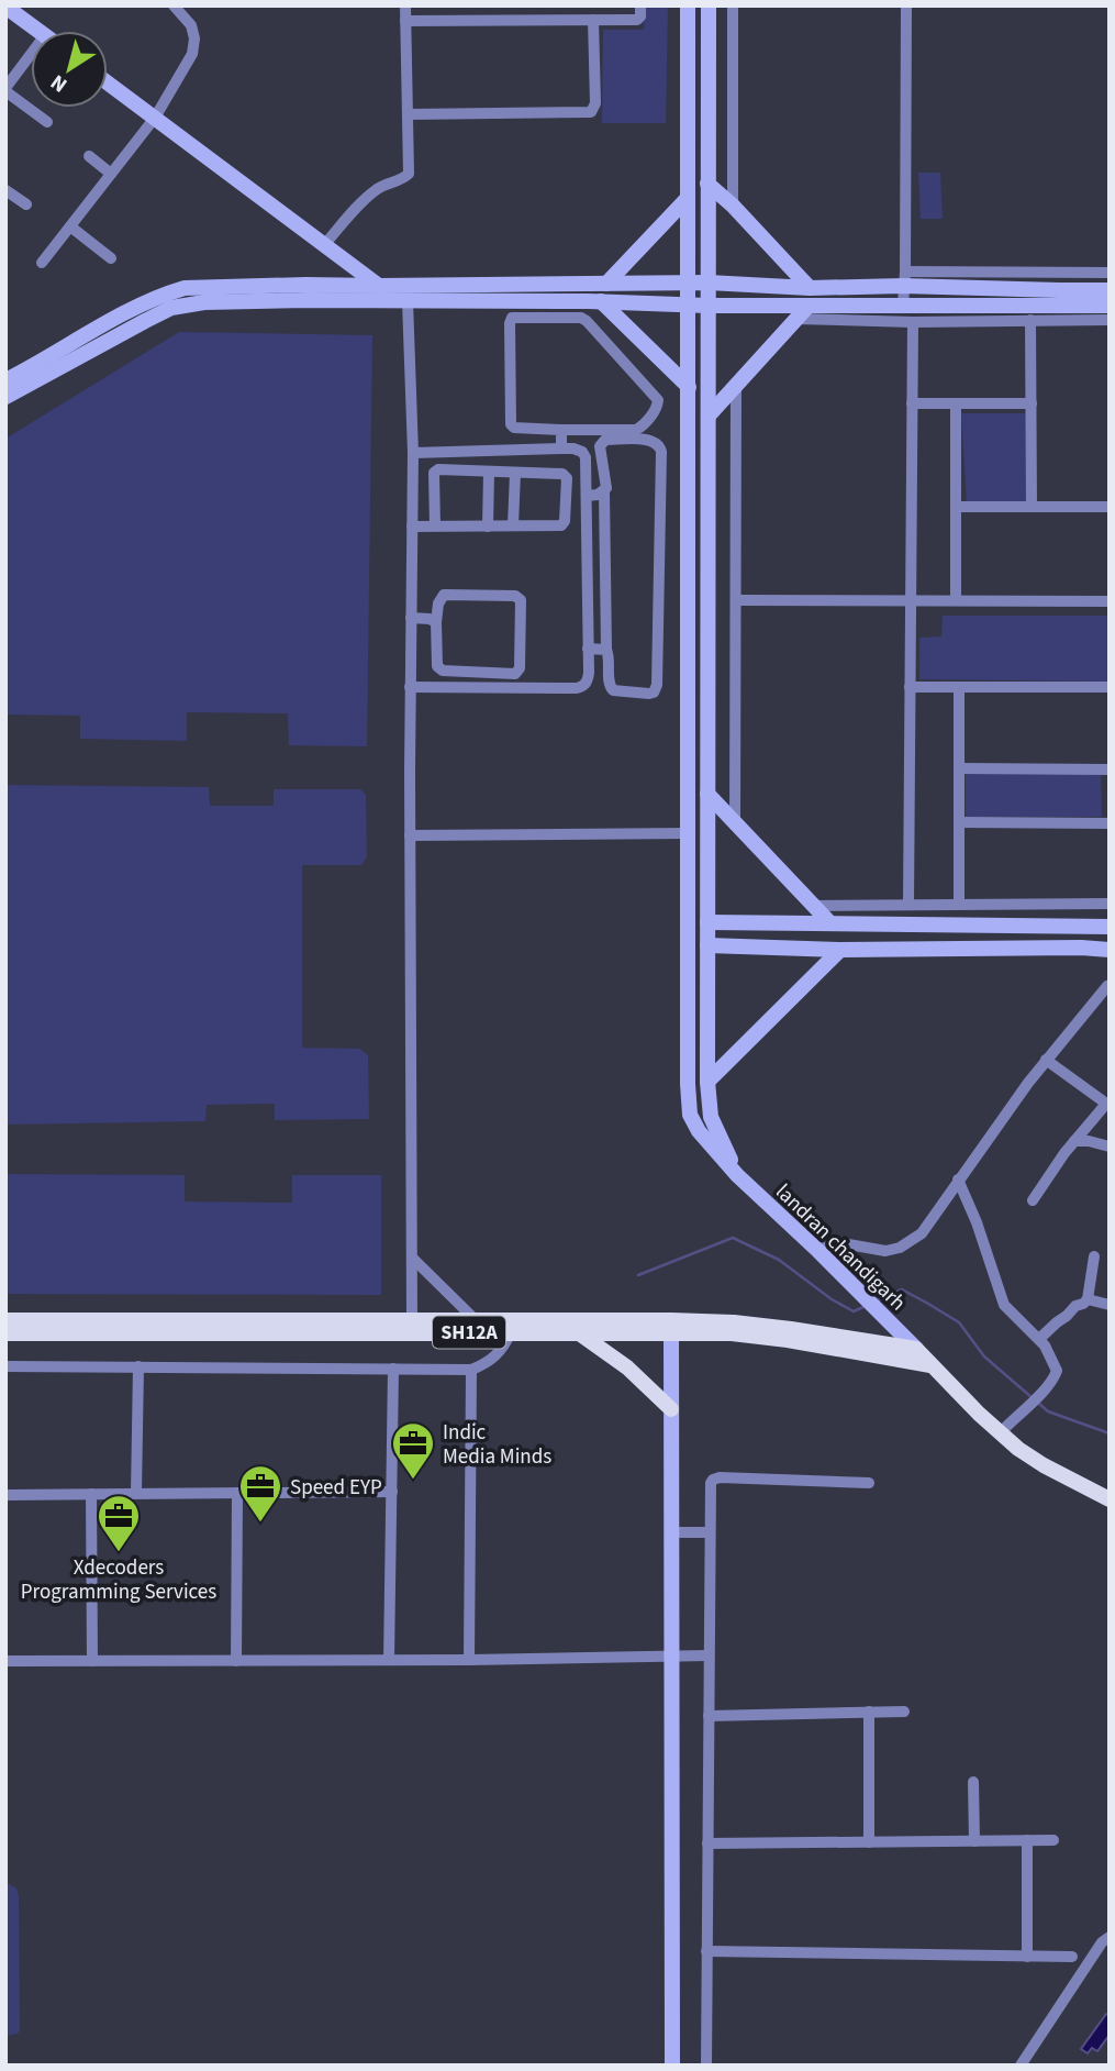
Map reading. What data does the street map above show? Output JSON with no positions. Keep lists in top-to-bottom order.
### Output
{
  "streets": {
    "main road": ["landran chandigarh", "SH12A"]
  },
  "crossings": [
    ["landran chandigarh", "SH12A"]
  ],
  "places": {
    "office": ["Indic Media Minds", "Speed EYP", "Xdecoders Programming Services"]
  },
  "north": "bottom left"
}
